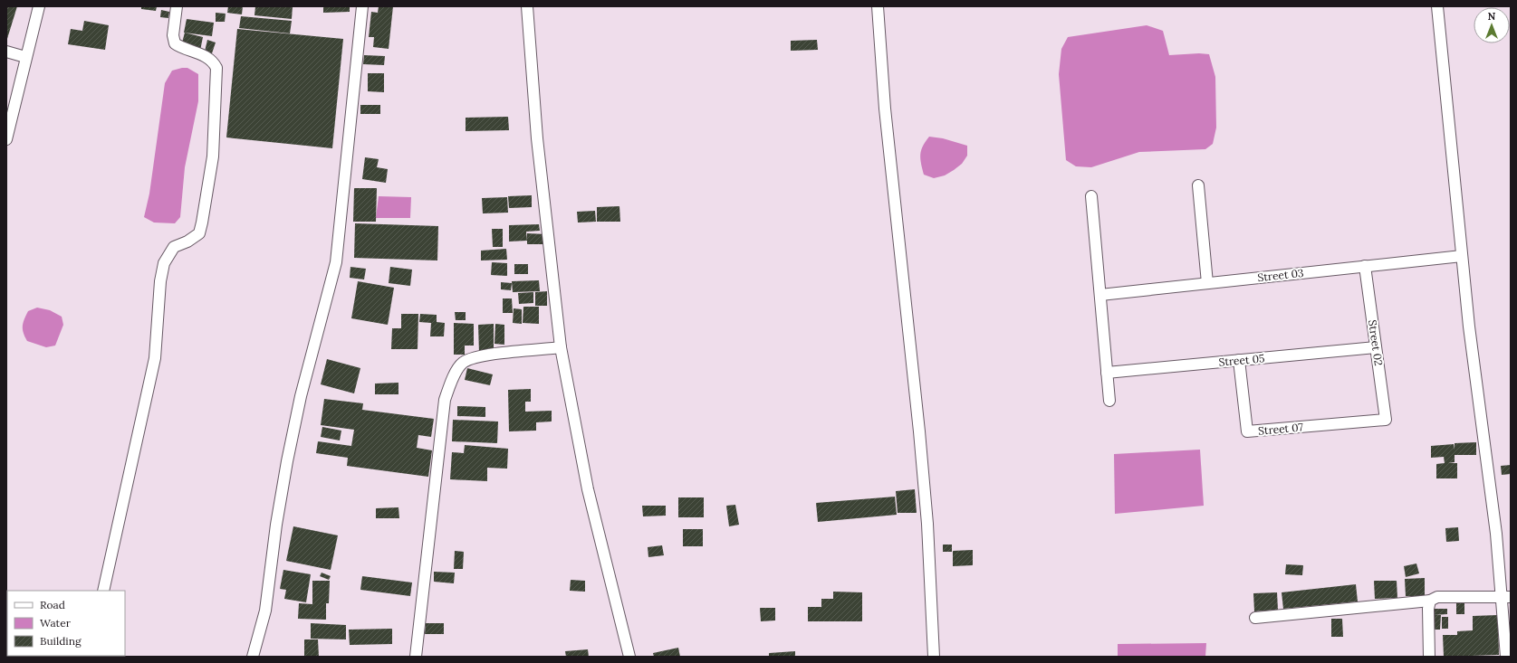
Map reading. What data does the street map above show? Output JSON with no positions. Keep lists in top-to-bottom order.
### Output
{
  "streets": {
    "street": [
      "Street 03",
      "Street 02",
      "Street 05",
      "Street 07"
    ]
  },
  "crossings": [
    ["Street 03", "Street 02"],
    ["Street 02", "Street 05"],
    ["Street 02", "Street 07"],
    ["Street 05", "Street 07"]
  ],
  "legend": ["Road", "Water", "Building"],
  "north": "top"
}
